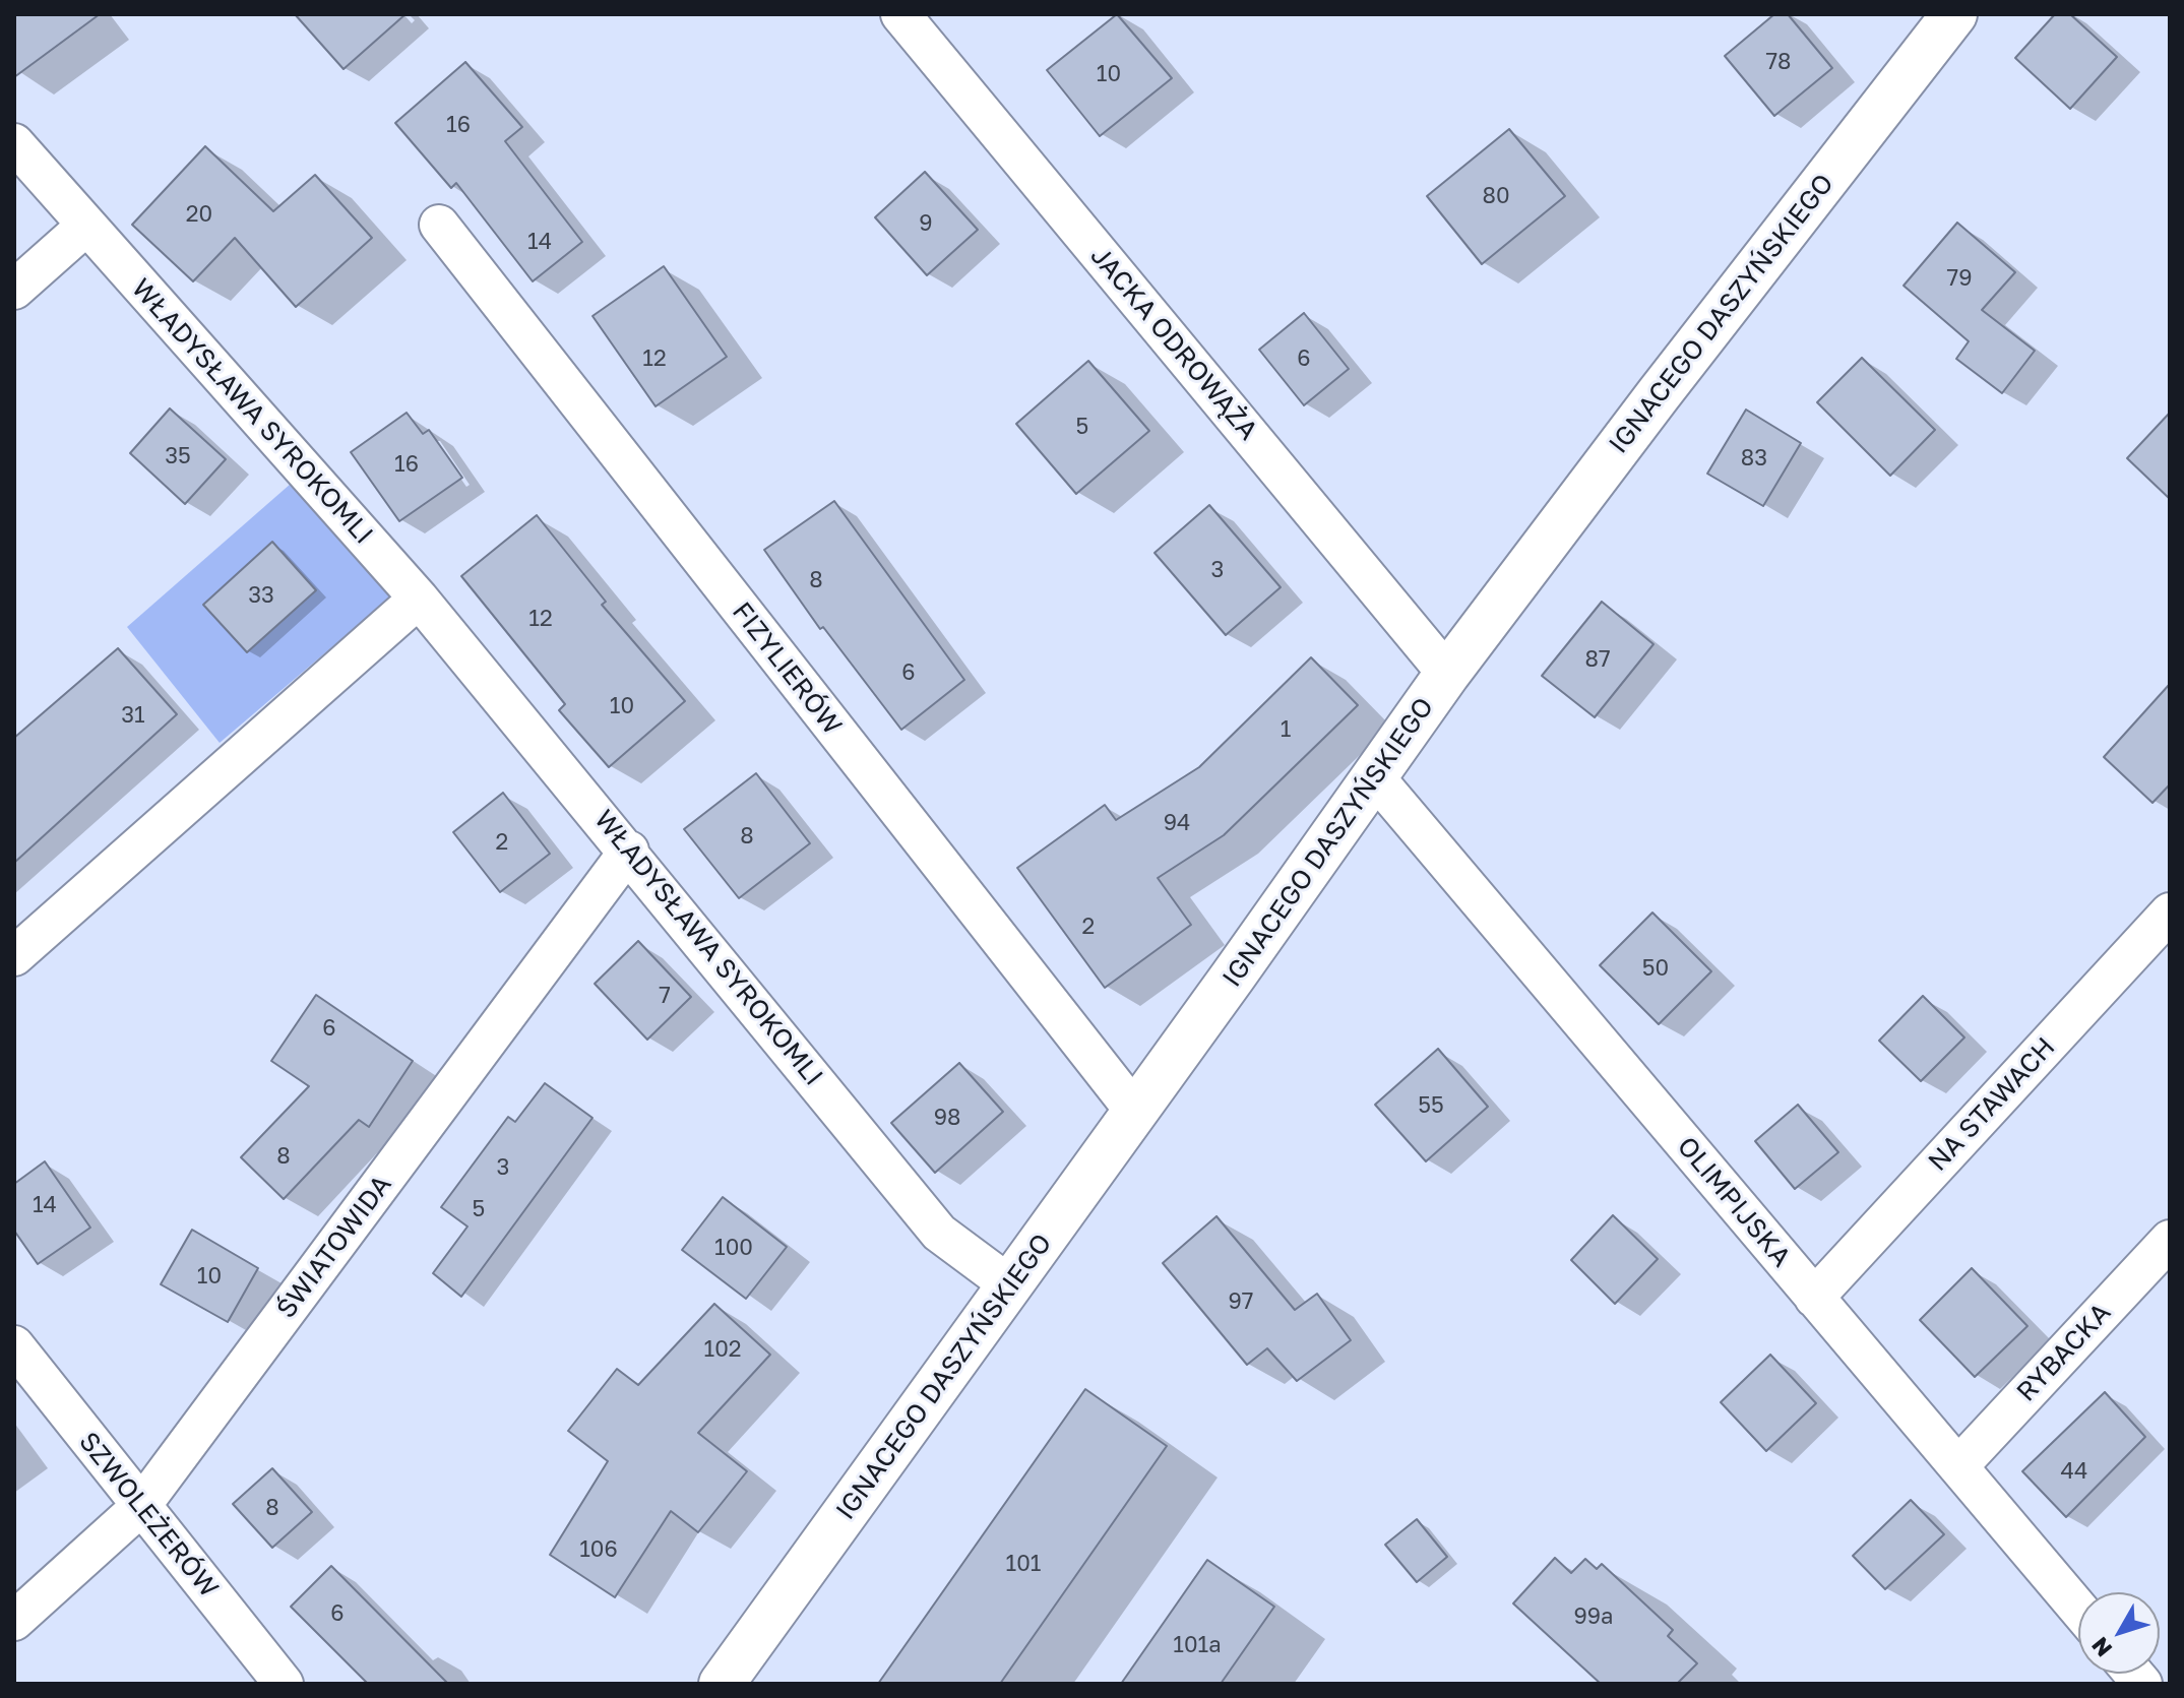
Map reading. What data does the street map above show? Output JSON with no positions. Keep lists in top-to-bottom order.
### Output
{
  "streets": {
    "street": [
      "IGNACEGO DASZYŃSKIEGO",
      "JACKA ODROWĄŻA",
      "WŁADYSŁAWA SYROKOMLI",
      "FIZYLIERÓW",
      "NA STAWACH",
      "OLIMPIJSKA",
      "ŚWIATOWIDA",
      "RYBACKA",
      "SZWOLEŻERÓW"
    ]
  },
  "crossings": [
    ["IGNACEGO DASZYŃSKIEGO", "JACKA ODROWĄŻA"],
    ["IGNACEGO DASZYŃSKIEGO", "WŁADYSŁAWA SYROKOMLI"],
    ["IGNACEGO DASZYŃSKIEGO", "FIZYLIERÓW"],
    ["IGNACEGO DASZYŃSKIEGO", "OLIMPIJSKA"],
    ["WŁADYSŁAWA SYROKOMLI", "ŚWIATOWIDA"],
    ["NA STAWACH", "OLIMPIJSKA"],
    ["OLIMPIJSKA", "RYBACKA"],
    ["ŚWIATOWIDA", "SZWOLEŻERÓW"]
  ],
  "house_numbers": [
    "78",
    "10",
    "16",
    "80",
    "20",
    "9",
    "14",
    "79",
    "12",
    "6",
    "5",
    "35",
    "83",
    "16",
    "3",
    "8",
    "33",
    "12",
    "87",
    "6",
    "10",
    "31",
    "1",
    "94",
    "8",
    "2",
    "2",
    "50",
    "7",
    "6",
    "55",
    "98",
    "8",
    "3",
    "14",
    "5",
    "100",
    "10",
    "97",
    "102",
    "44",
    "8",
    "106",
    "101",
    "6",
    "99a",
    "101a"
  ],
  "north": "bottom left"
}
